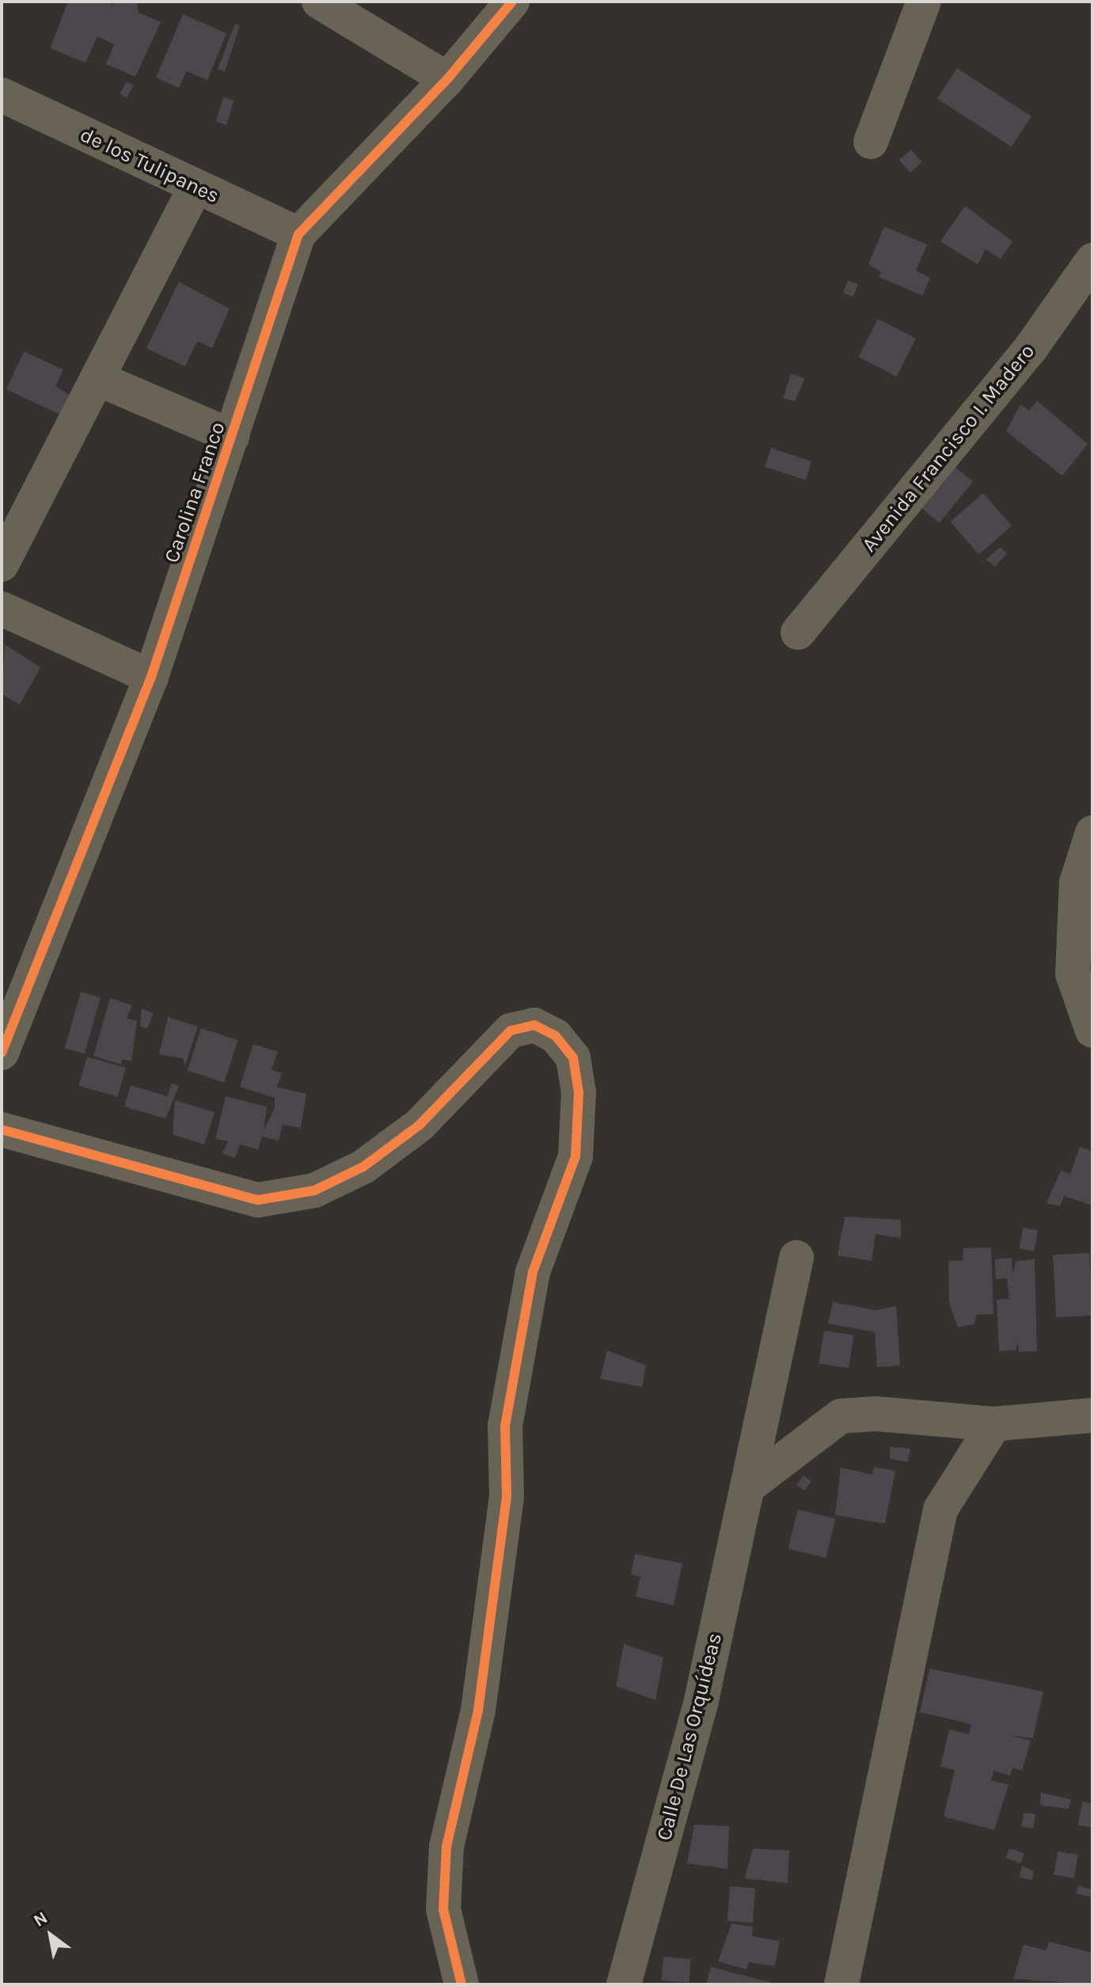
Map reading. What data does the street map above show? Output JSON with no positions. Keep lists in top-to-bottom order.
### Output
{
  "streets": {
    "street": [
      "de los Tulipanes",
      "Avenida Francisco I. Madero",
      "Carolina Franco",
      "Calle De Las Orquídeas"
    ]
  },
  "crossings": [
    ["de los Tulipanes", "Carolina Franco"]
  ],
  "north": "top left"
}
